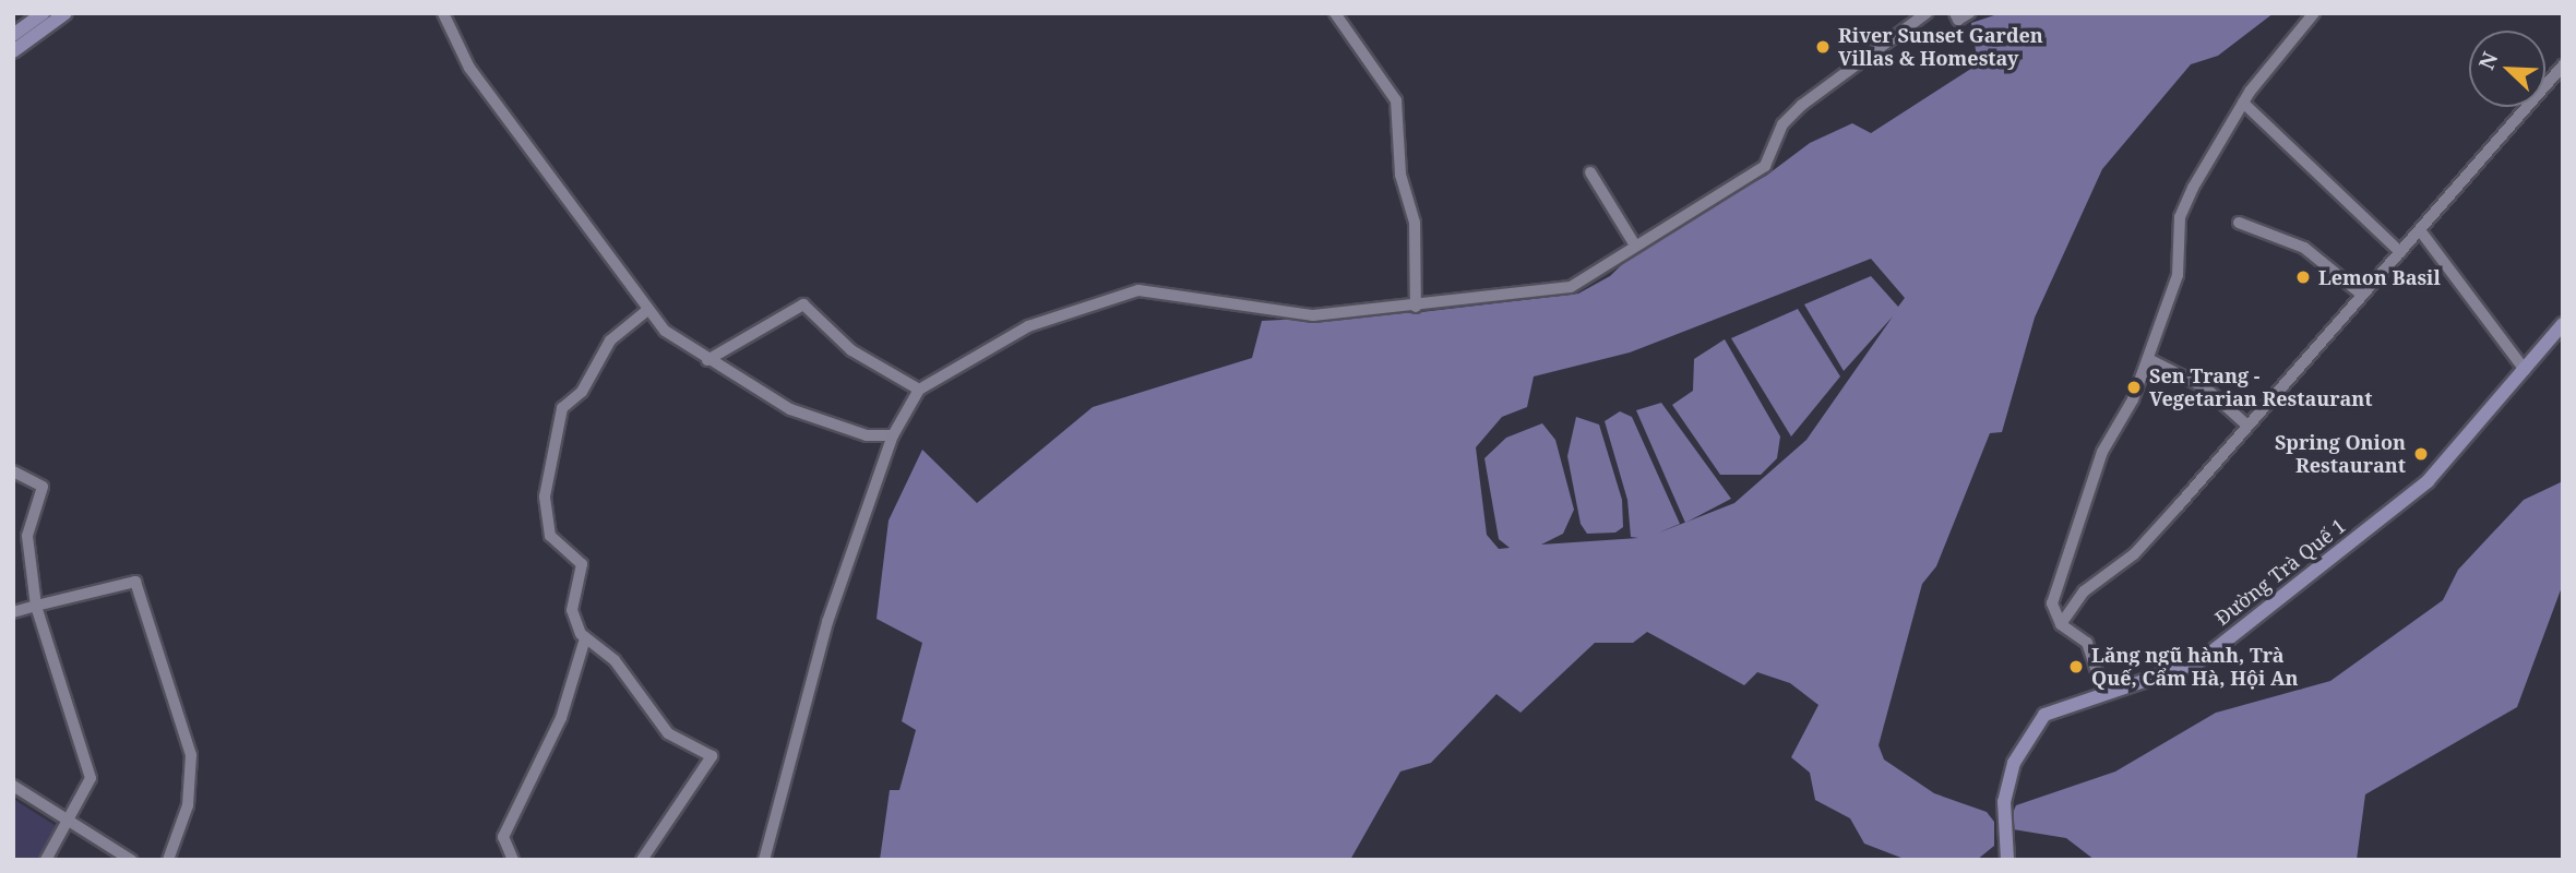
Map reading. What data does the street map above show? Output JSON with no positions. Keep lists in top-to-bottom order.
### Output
{
  "streets": {
    "street": ["Đường Trà Quế 1"]
  },
  "places": [
    "River Sunset Garden Villas & Homestay",
    "Lemon Basil",
    "Sen Trang - Vegetarian Restaurant",
    "Spring Onion Restaurant",
    "Lăng ngũ hành, Trà Quế, Cẩm Hà, Hội An"
  ],
  "north": "top left"
}
